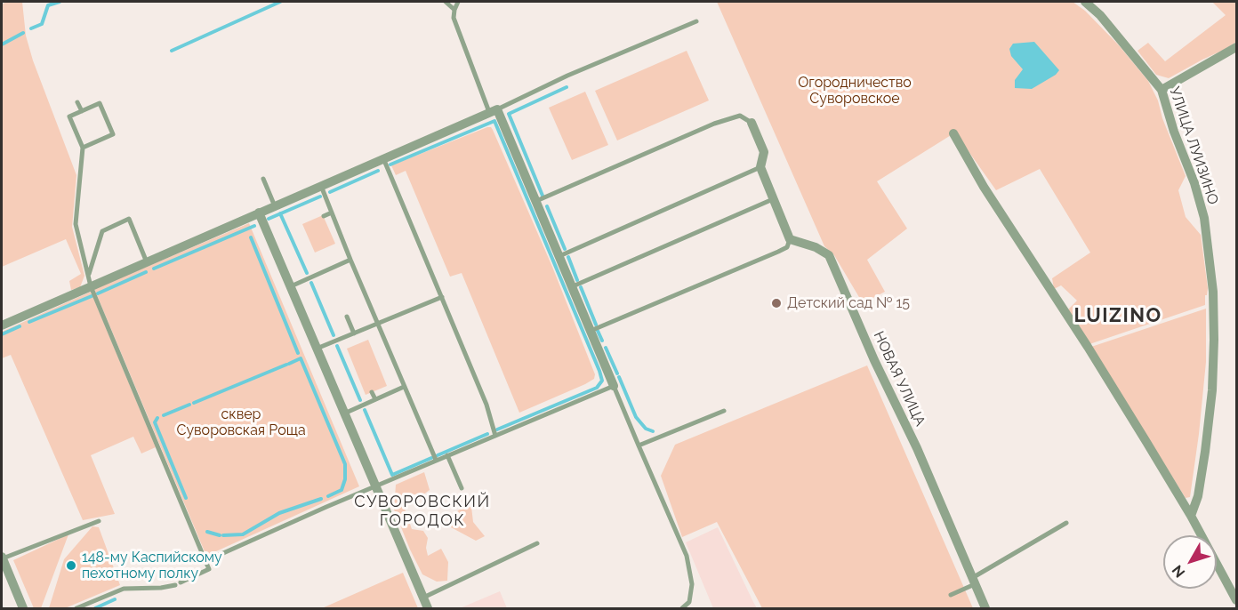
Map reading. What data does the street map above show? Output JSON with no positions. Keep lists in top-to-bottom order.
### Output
{
  "streets": {
    "street": ["УЛИЦА ЛУИЗИНО", "НОВАЯ УЛИЦА"]
  },
  "districts": ["LUIZINO", "СУВОРОВСКИЙ ГОРОДОК"],
  "parks": ["Огородничество Суворовское", "сквер Суворовская Роща"],
  "places": ["Детский сад № 15", "148-му Каспийскому пехотному полку"],
  "north": "bottom left"
}
